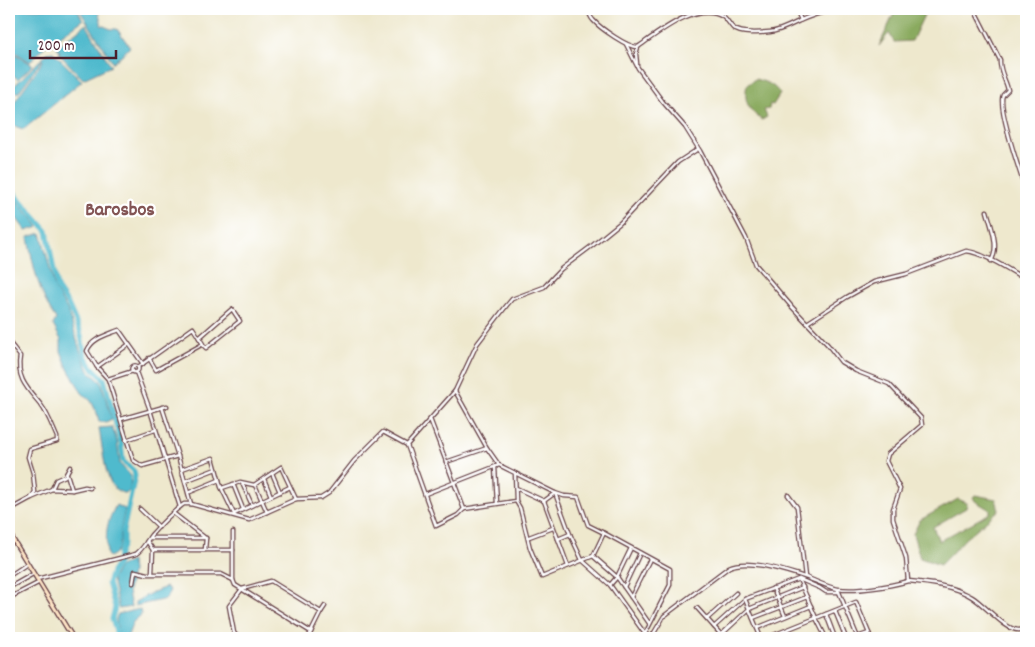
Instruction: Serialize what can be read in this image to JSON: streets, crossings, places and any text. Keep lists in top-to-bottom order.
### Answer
{
  "districts": ["Barosbos"],
  "scale_bar": "200 m"
}
